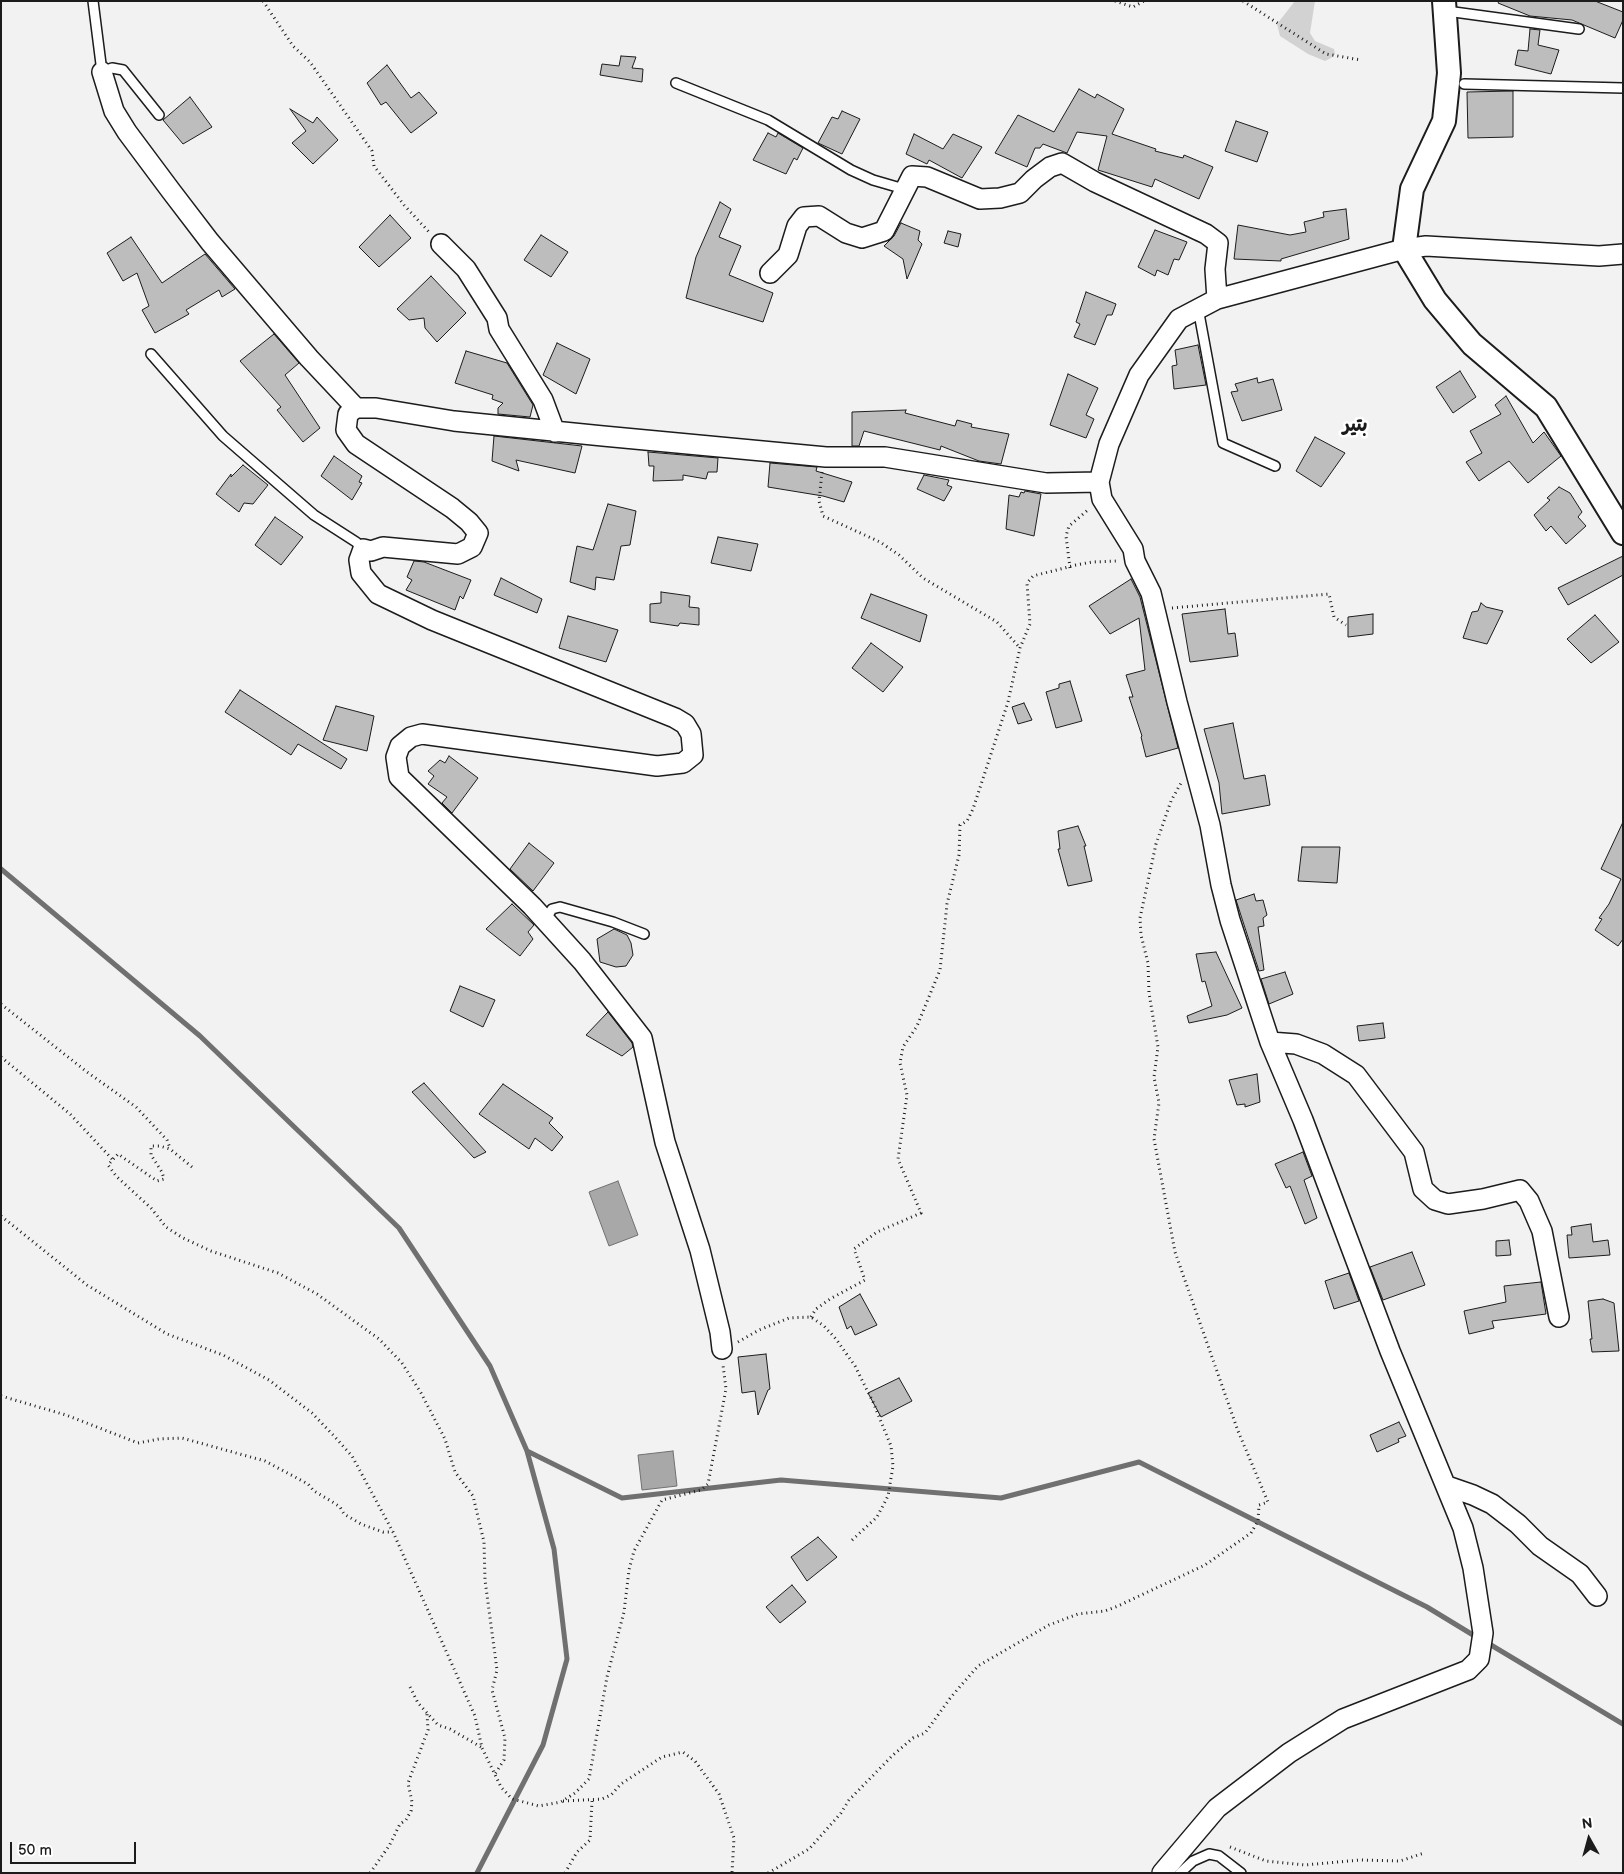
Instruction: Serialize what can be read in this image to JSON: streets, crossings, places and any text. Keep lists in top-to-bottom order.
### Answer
{
  "districts": ["بتير"],
  "scale_bar": "50 m",
  "north": "top"
}
